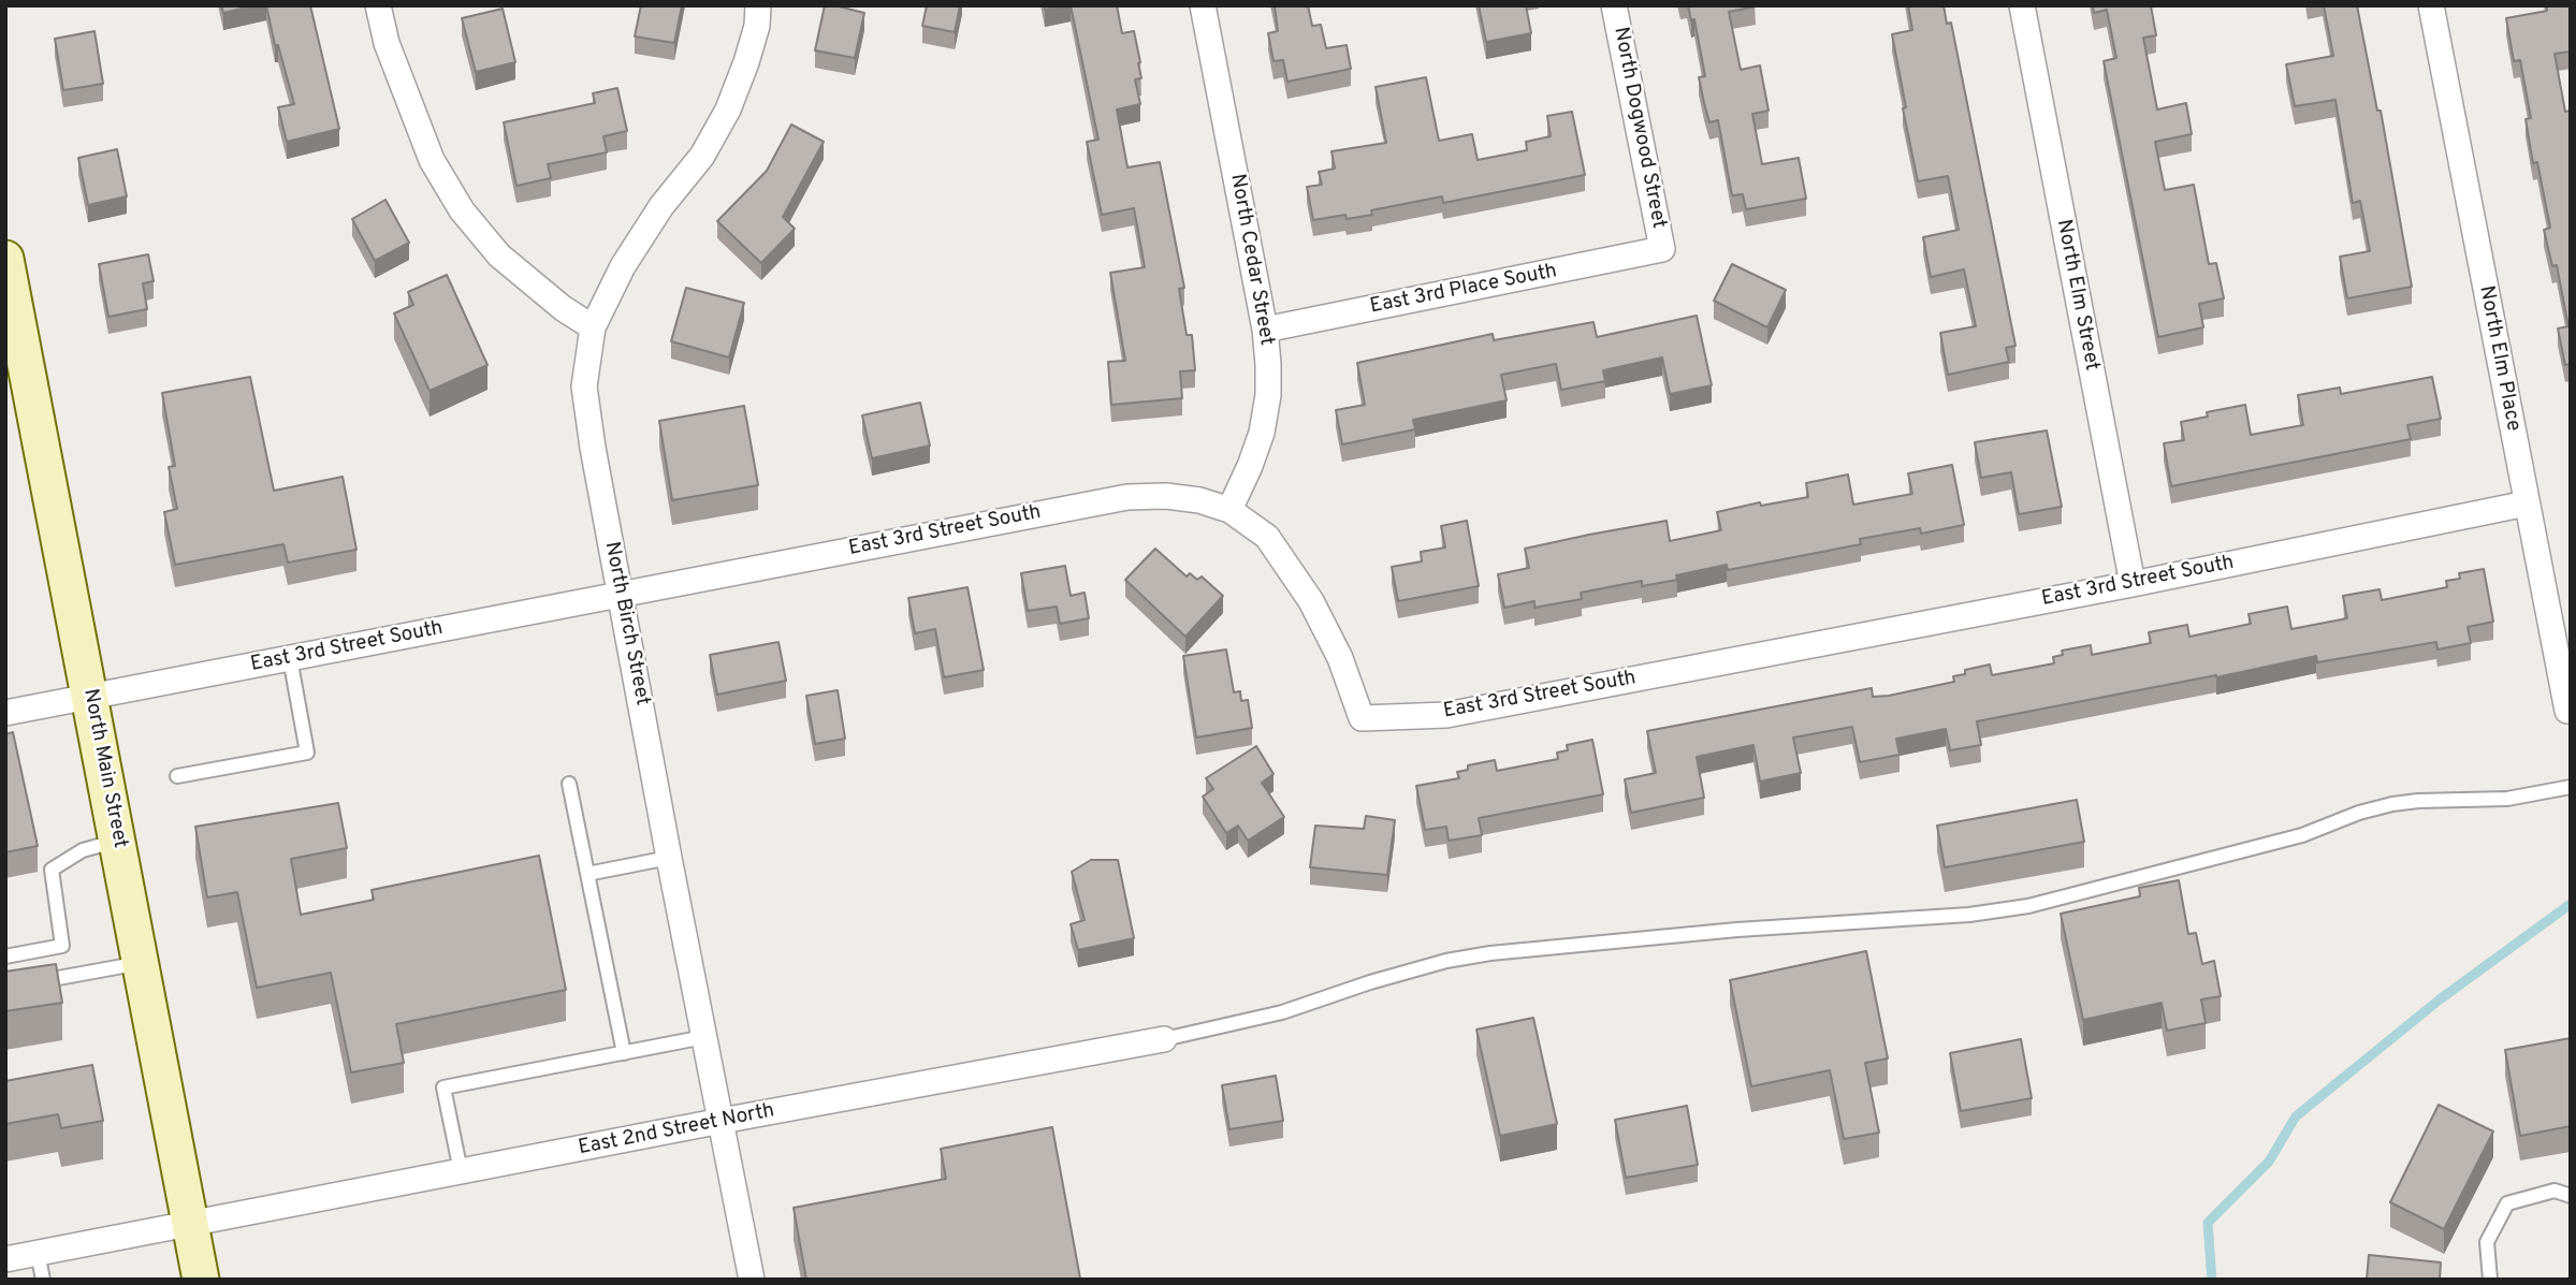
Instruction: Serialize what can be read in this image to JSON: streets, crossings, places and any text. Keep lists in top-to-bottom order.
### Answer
{
  "streets": {
    "main road": ["North Main Street"],
    "street": [
      "North Dogwood Street",
      "North Cedar Street",
      "East 3rd Place South",
      "North Elm Street",
      "North Elm Place",
      "East 3rd Street South",
      "North Birch Street",
      "East 2nd Street North"
    ]
  },
  "crossings": [
    ["North Dogwood Street", "East 3rd Place South"],
    ["North Cedar Street", "East 3rd Place South"],
    ["North Cedar Street", "East 3rd Street South"],
    ["North Elm Street", "East 3rd Street South"],
    ["North Elm Place", "East 3rd Street South"],
    ["East 3rd Street South", "North Birch Street"],
    ["East 3rd Street South", "North Main Street"],
    ["North Birch Street", "East 2nd Street North"],
    ["North Main Street", "East 2nd Street North"]
  ]
}
